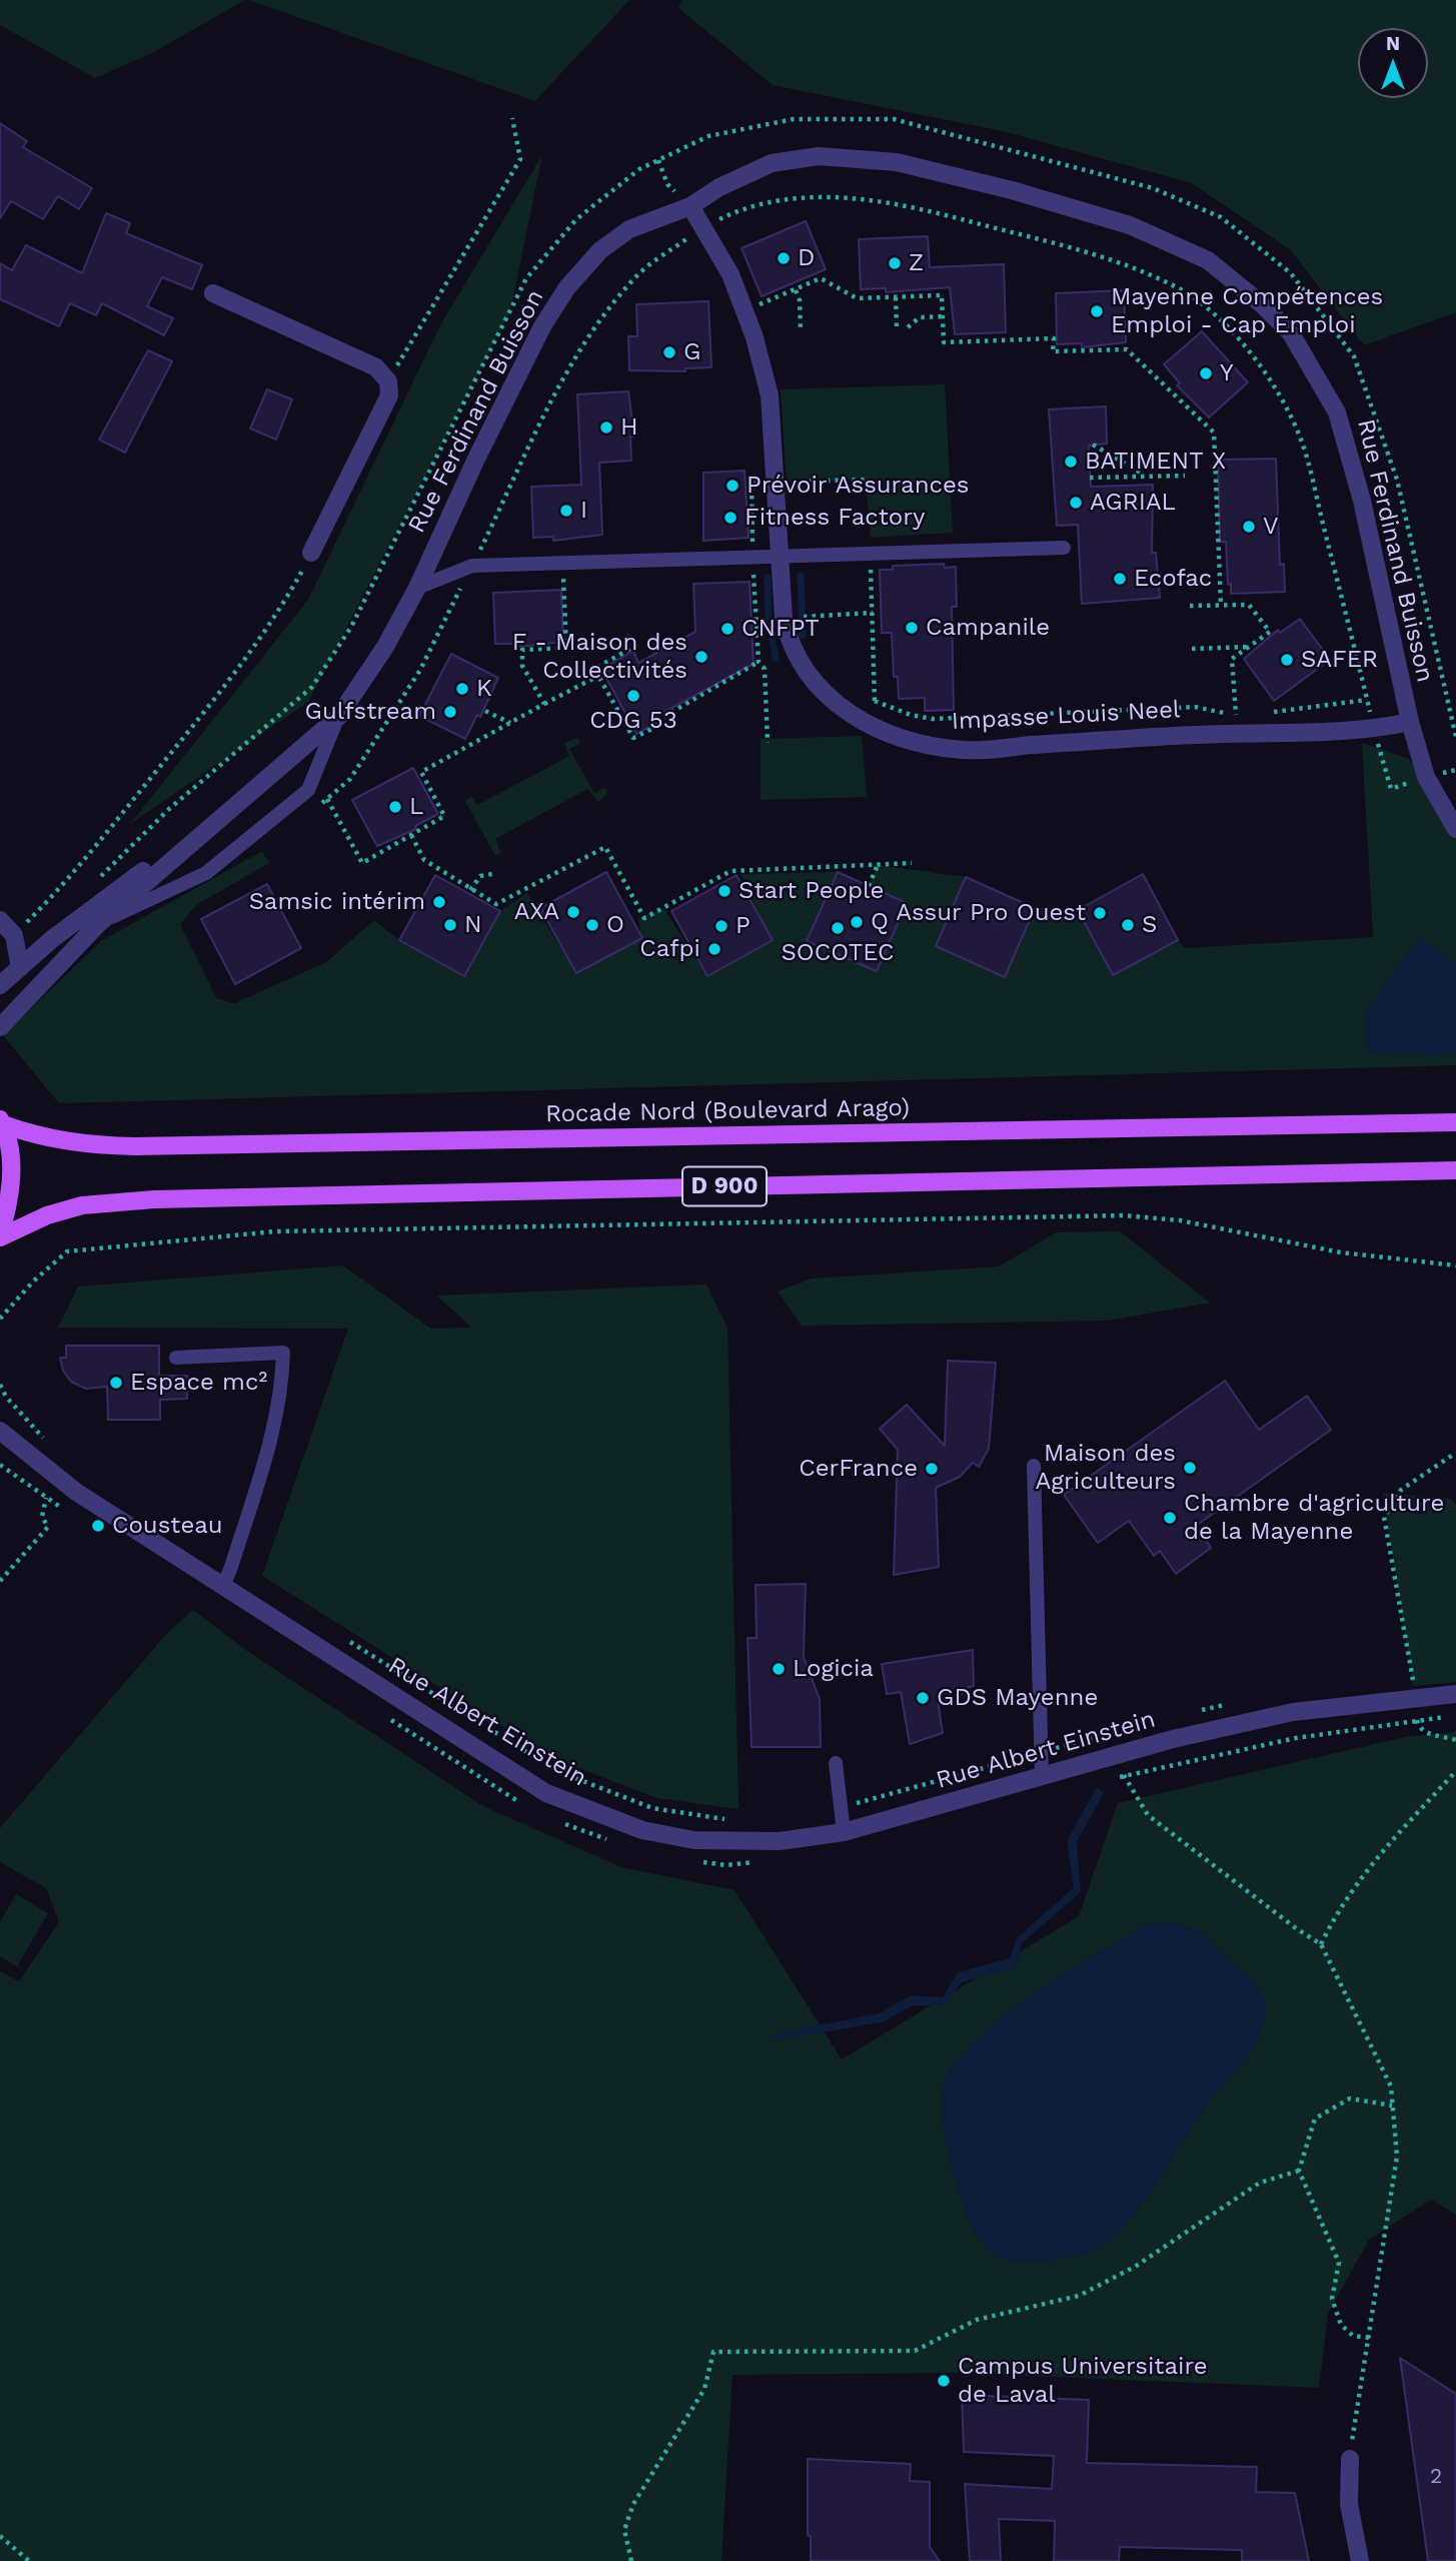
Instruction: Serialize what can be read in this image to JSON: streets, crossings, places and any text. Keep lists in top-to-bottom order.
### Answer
{
  "streets": {
    "main road": ["Rocade Nord (Boulevard Arago)", "D 900"],
    "street": ["Rue Ferdinand Buisson", "Impasse Louis Neel", "Rue Albert Einstein"]
  },
  "crossings": [
    ["Rue Ferdinand Buisson", "Impasse Louis Neel"]
  ],
  "places": [
    "D",
    "Z",
    "Mayenne Compétences Emploi - Cap Emploi",
    "G",
    "Y",
    "H",
    "BATIMENT X",
    "Prévoir Assurances",
    "AGRIAL",
    "I",
    "Fitness Factory",
    "V",
    "Ecofac",
    "Campanile",
    "CNFPT",
    "F - Maison des Collectivités",
    "SAFER",
    "K",
    "CDG 53",
    "Gulfstream",
    "L",
    "Start People",
    "Samsic intérim",
    "AXA",
    "Assur Pro Ouest",
    "Q",
    "N",
    "O",
    "S",
    "P",
    "SOCOTEC",
    "Cafpi",
    "Espace mc²",
    "Maison des Agriculteurs",
    "CerFrance",
    "Chambre d'agriculture de la Mayenne",
    "Cousteau",
    "Logicia",
    "GDS Mayenne",
    "Campus Universitaire de Laval"
  ],
  "house_numbers": ["2"],
  "north": "top"
}
